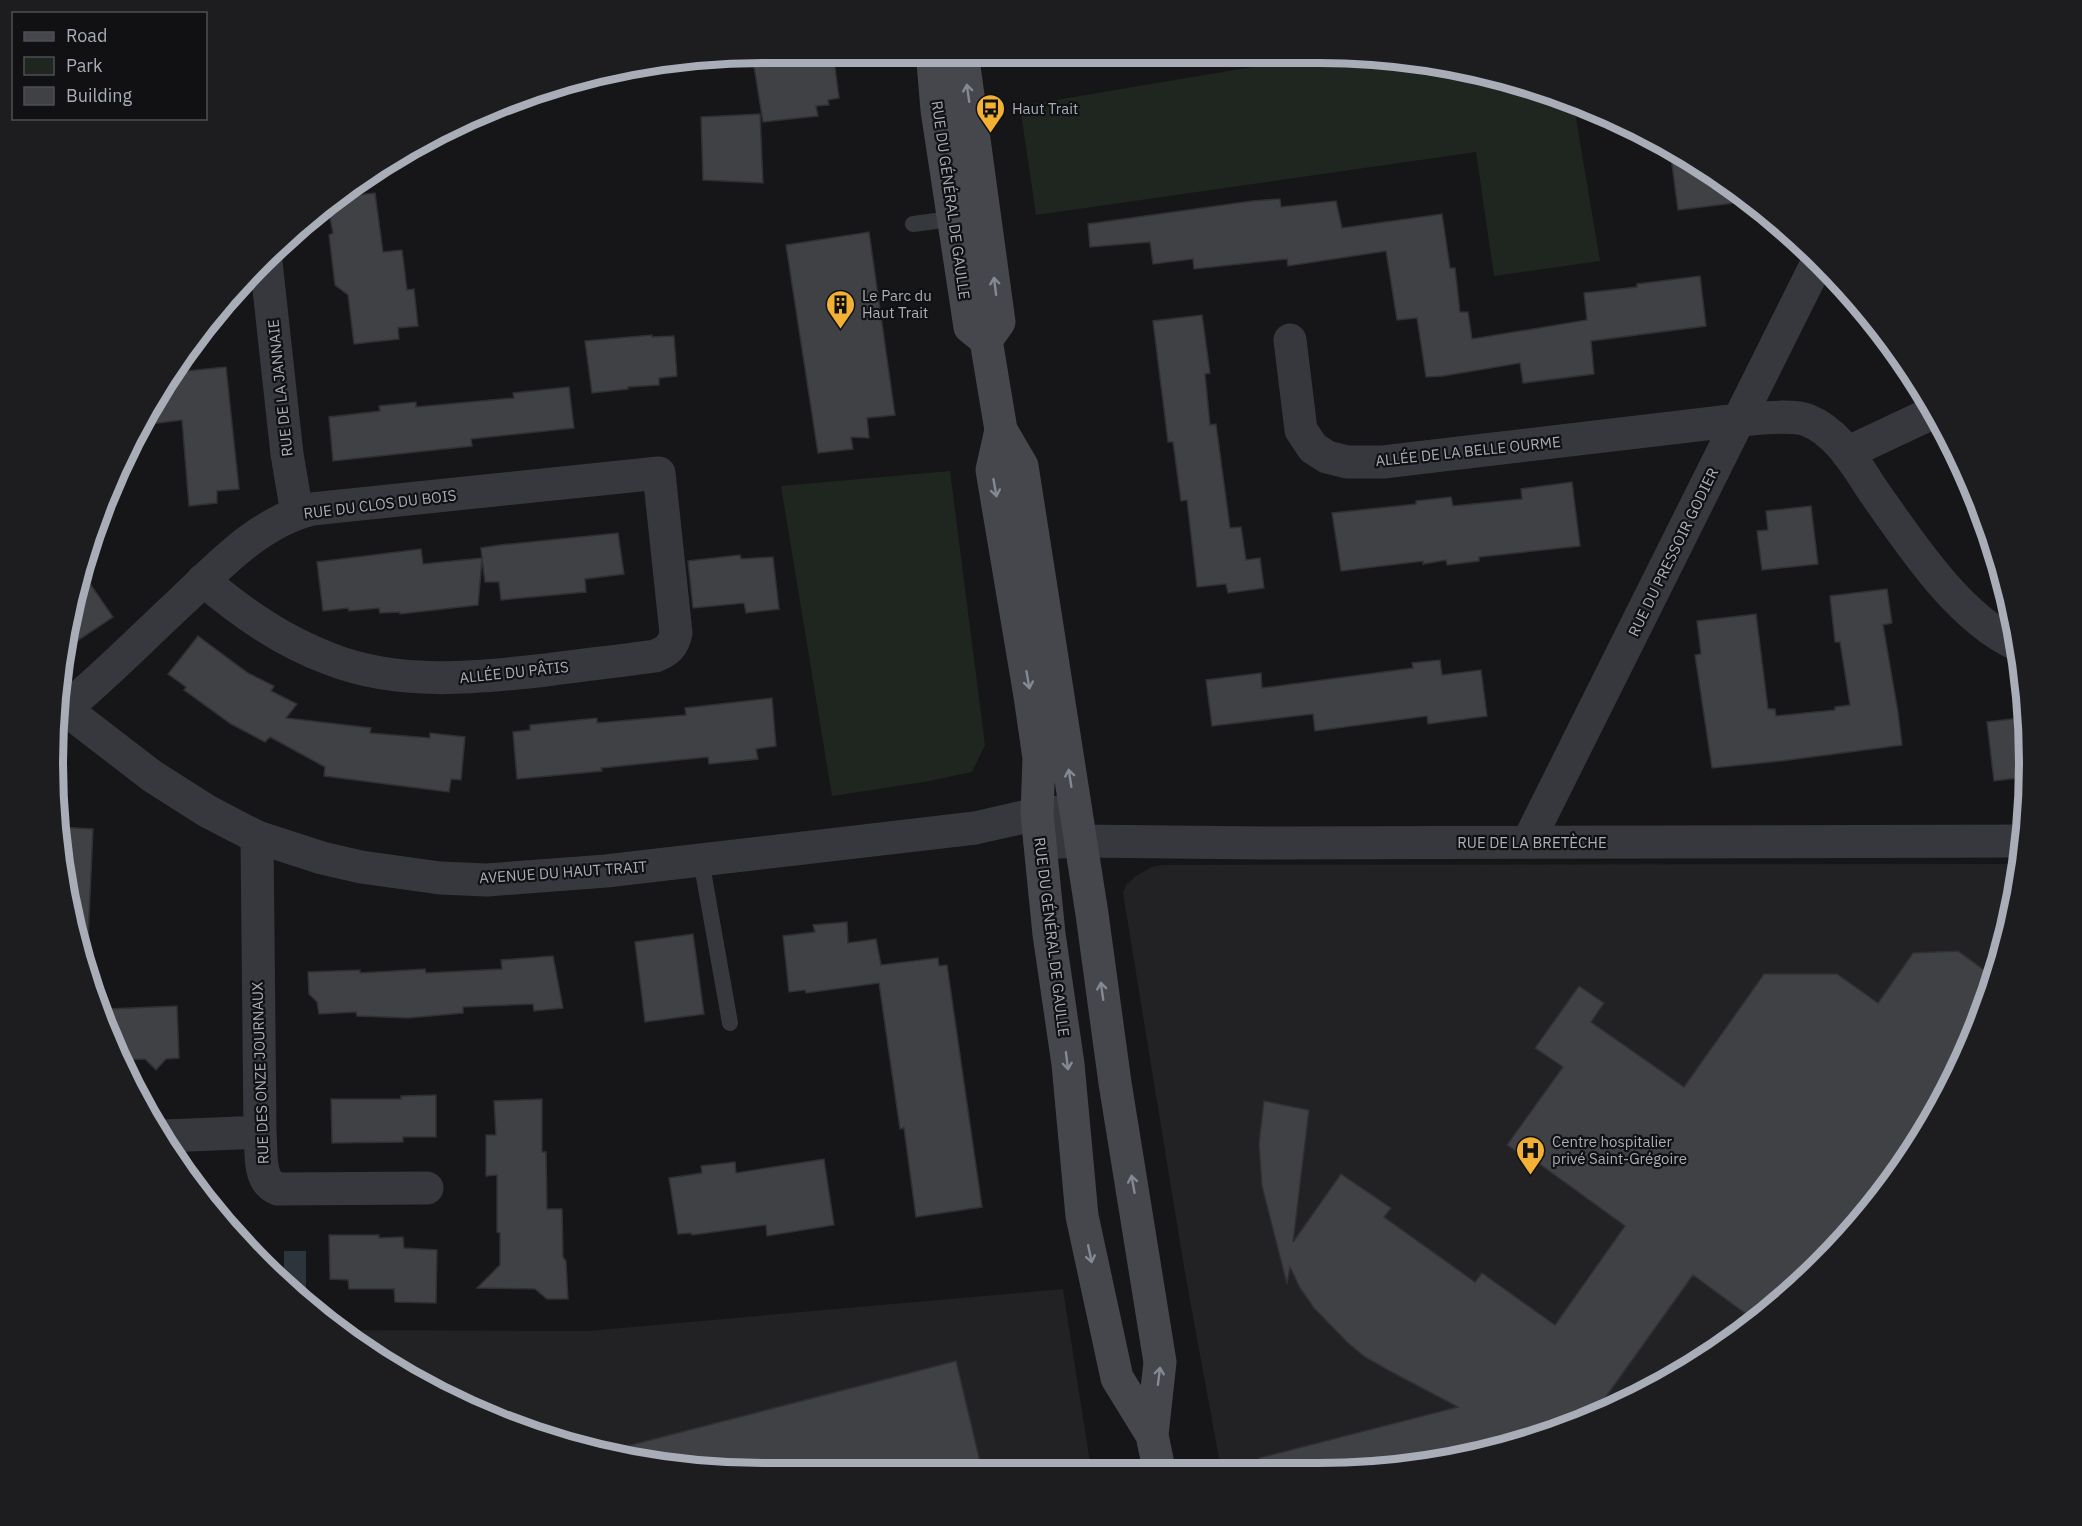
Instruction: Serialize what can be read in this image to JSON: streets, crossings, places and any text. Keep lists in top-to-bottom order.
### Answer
{
  "streets": {
    "main road": ["RUE DU GÉNÉRAL DE GAULLE"],
    "street": [
      "RUE DE LA JANNAIE",
      "ALLÉE DE LA BELLE OURME",
      "RUE DU CLOS DU BOIS",
      "RUE DU PRESSOIR GODIER",
      "ALLÉE DU PÂTIS",
      "RUE DE LA BRETÈCHE",
      "AVENUE DU HAUT TRAIT",
      "RUE DES ONZE JOURNAUX"
    ]
  },
  "crossings": [
    ["RUE DU GÉNÉRAL DE GAULLE", "RUE DE LA BRETÈCHE"],
    ["RUE DU GÉNÉRAL DE GAULLE", "AVENUE DU HAUT TRAIT"],
    ["RUE DE LA JANNAIE", "RUE DU CLOS DU BOIS"],
    ["ALLÉE DE LA BELLE OURME", "RUE DU PRESSOIR GODIER"],
    ["RUE DU CLOS DU BOIS", "ALLÉE DU PÂTIS"],
    ["RUE DU PRESSOIR GODIER", "RUE DE LA BRETÈCHE"],
    ["RUE DE LA BRETÈCHE", "AVENUE DU HAUT TRAIT"],
    ["AVENUE DU HAUT TRAIT", "RUE DES ONZE JOURNAUX"]
  ],
  "places": {
    "bus stop": ["Haut Trait"],
    "building": ["Le Parc du Haut Trait"],
    "hospital": ["Centre hospitalier privé Saint-Grégoire"]
  },
  "legend": ["Road", "Park", "Building"]
}
